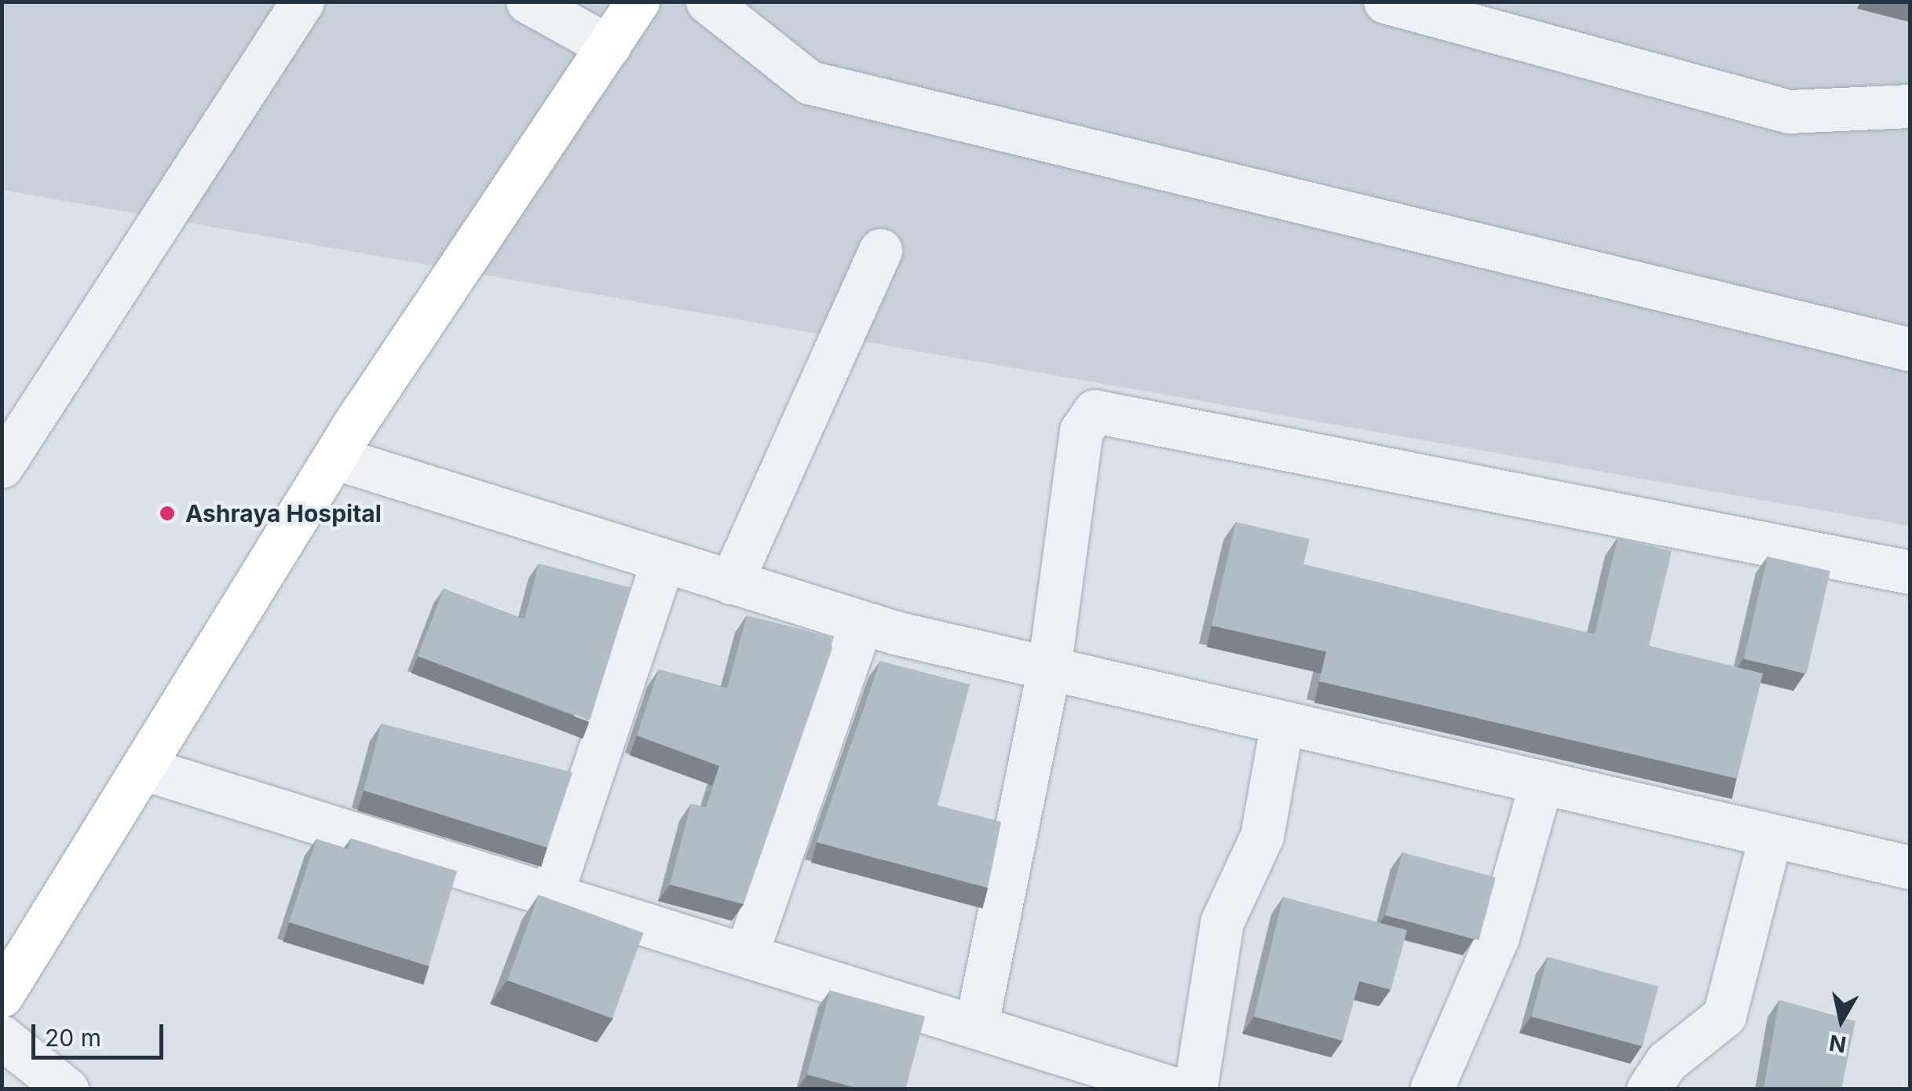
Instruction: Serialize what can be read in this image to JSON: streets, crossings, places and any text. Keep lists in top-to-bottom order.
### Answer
{
  "places": ["Ashraya Hospital"],
  "scale_bar": "20 m",
  "north": "bottom"
}
